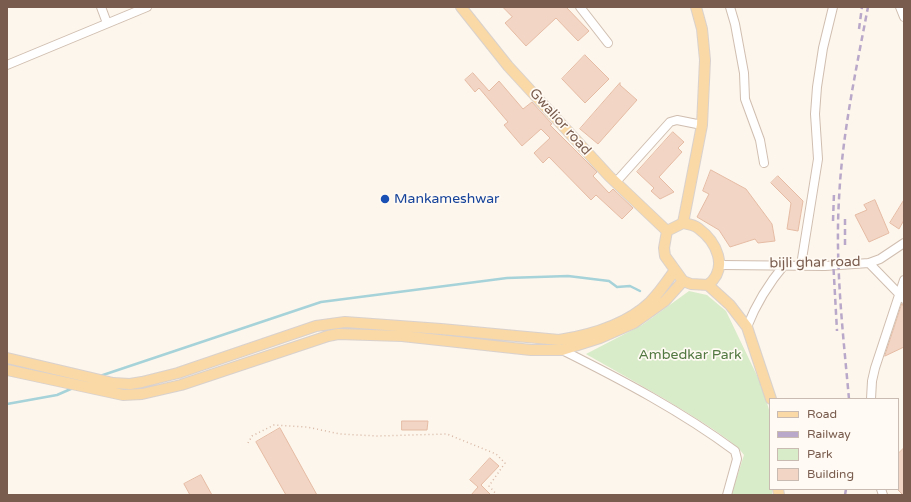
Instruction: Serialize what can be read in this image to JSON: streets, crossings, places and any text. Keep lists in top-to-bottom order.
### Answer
{
  "streets": {
    "main road": ["Gwalior road"],
    "street": ["bijli ghar road"]
  },
  "crossings": [
    ["Gwalior road", "bijli ghar road"]
  ],
  "parks": ["Ambedkar Park"],
  "places": ["Mankameshwar"],
  "legend": [
    "Road",
    "Railway",
    "Park",
    "Building"
  ]
}
